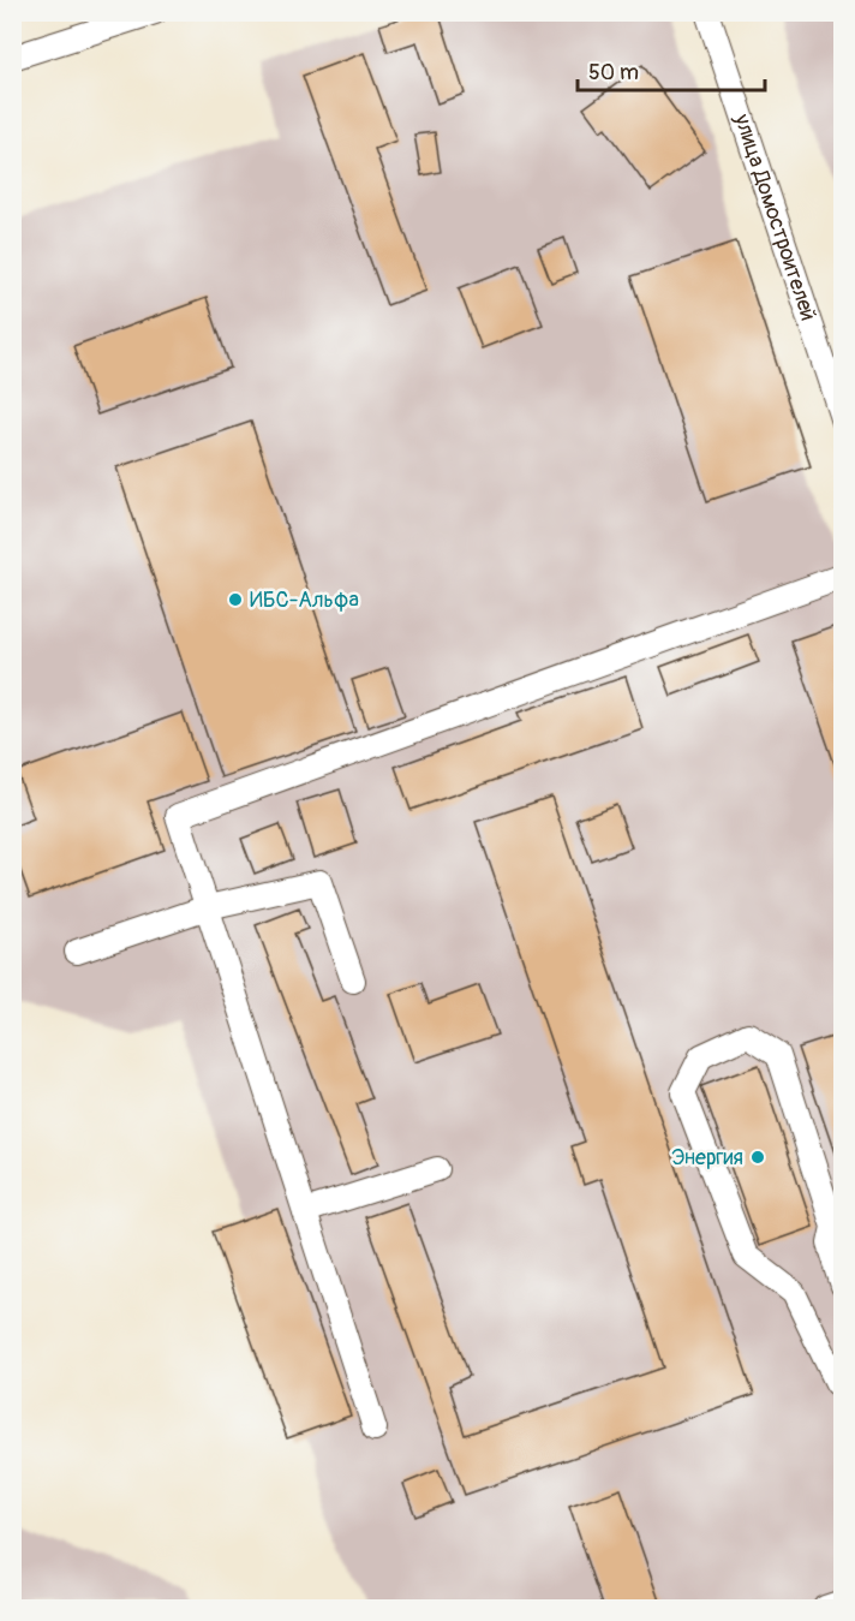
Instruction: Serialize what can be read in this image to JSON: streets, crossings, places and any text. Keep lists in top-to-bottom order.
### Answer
{
  "streets": {
    "street": ["улица Домостроителей"]
  },
  "places": ["ИБС-Альфа", "Энергия"],
  "scale_bar": "50 m"
}
